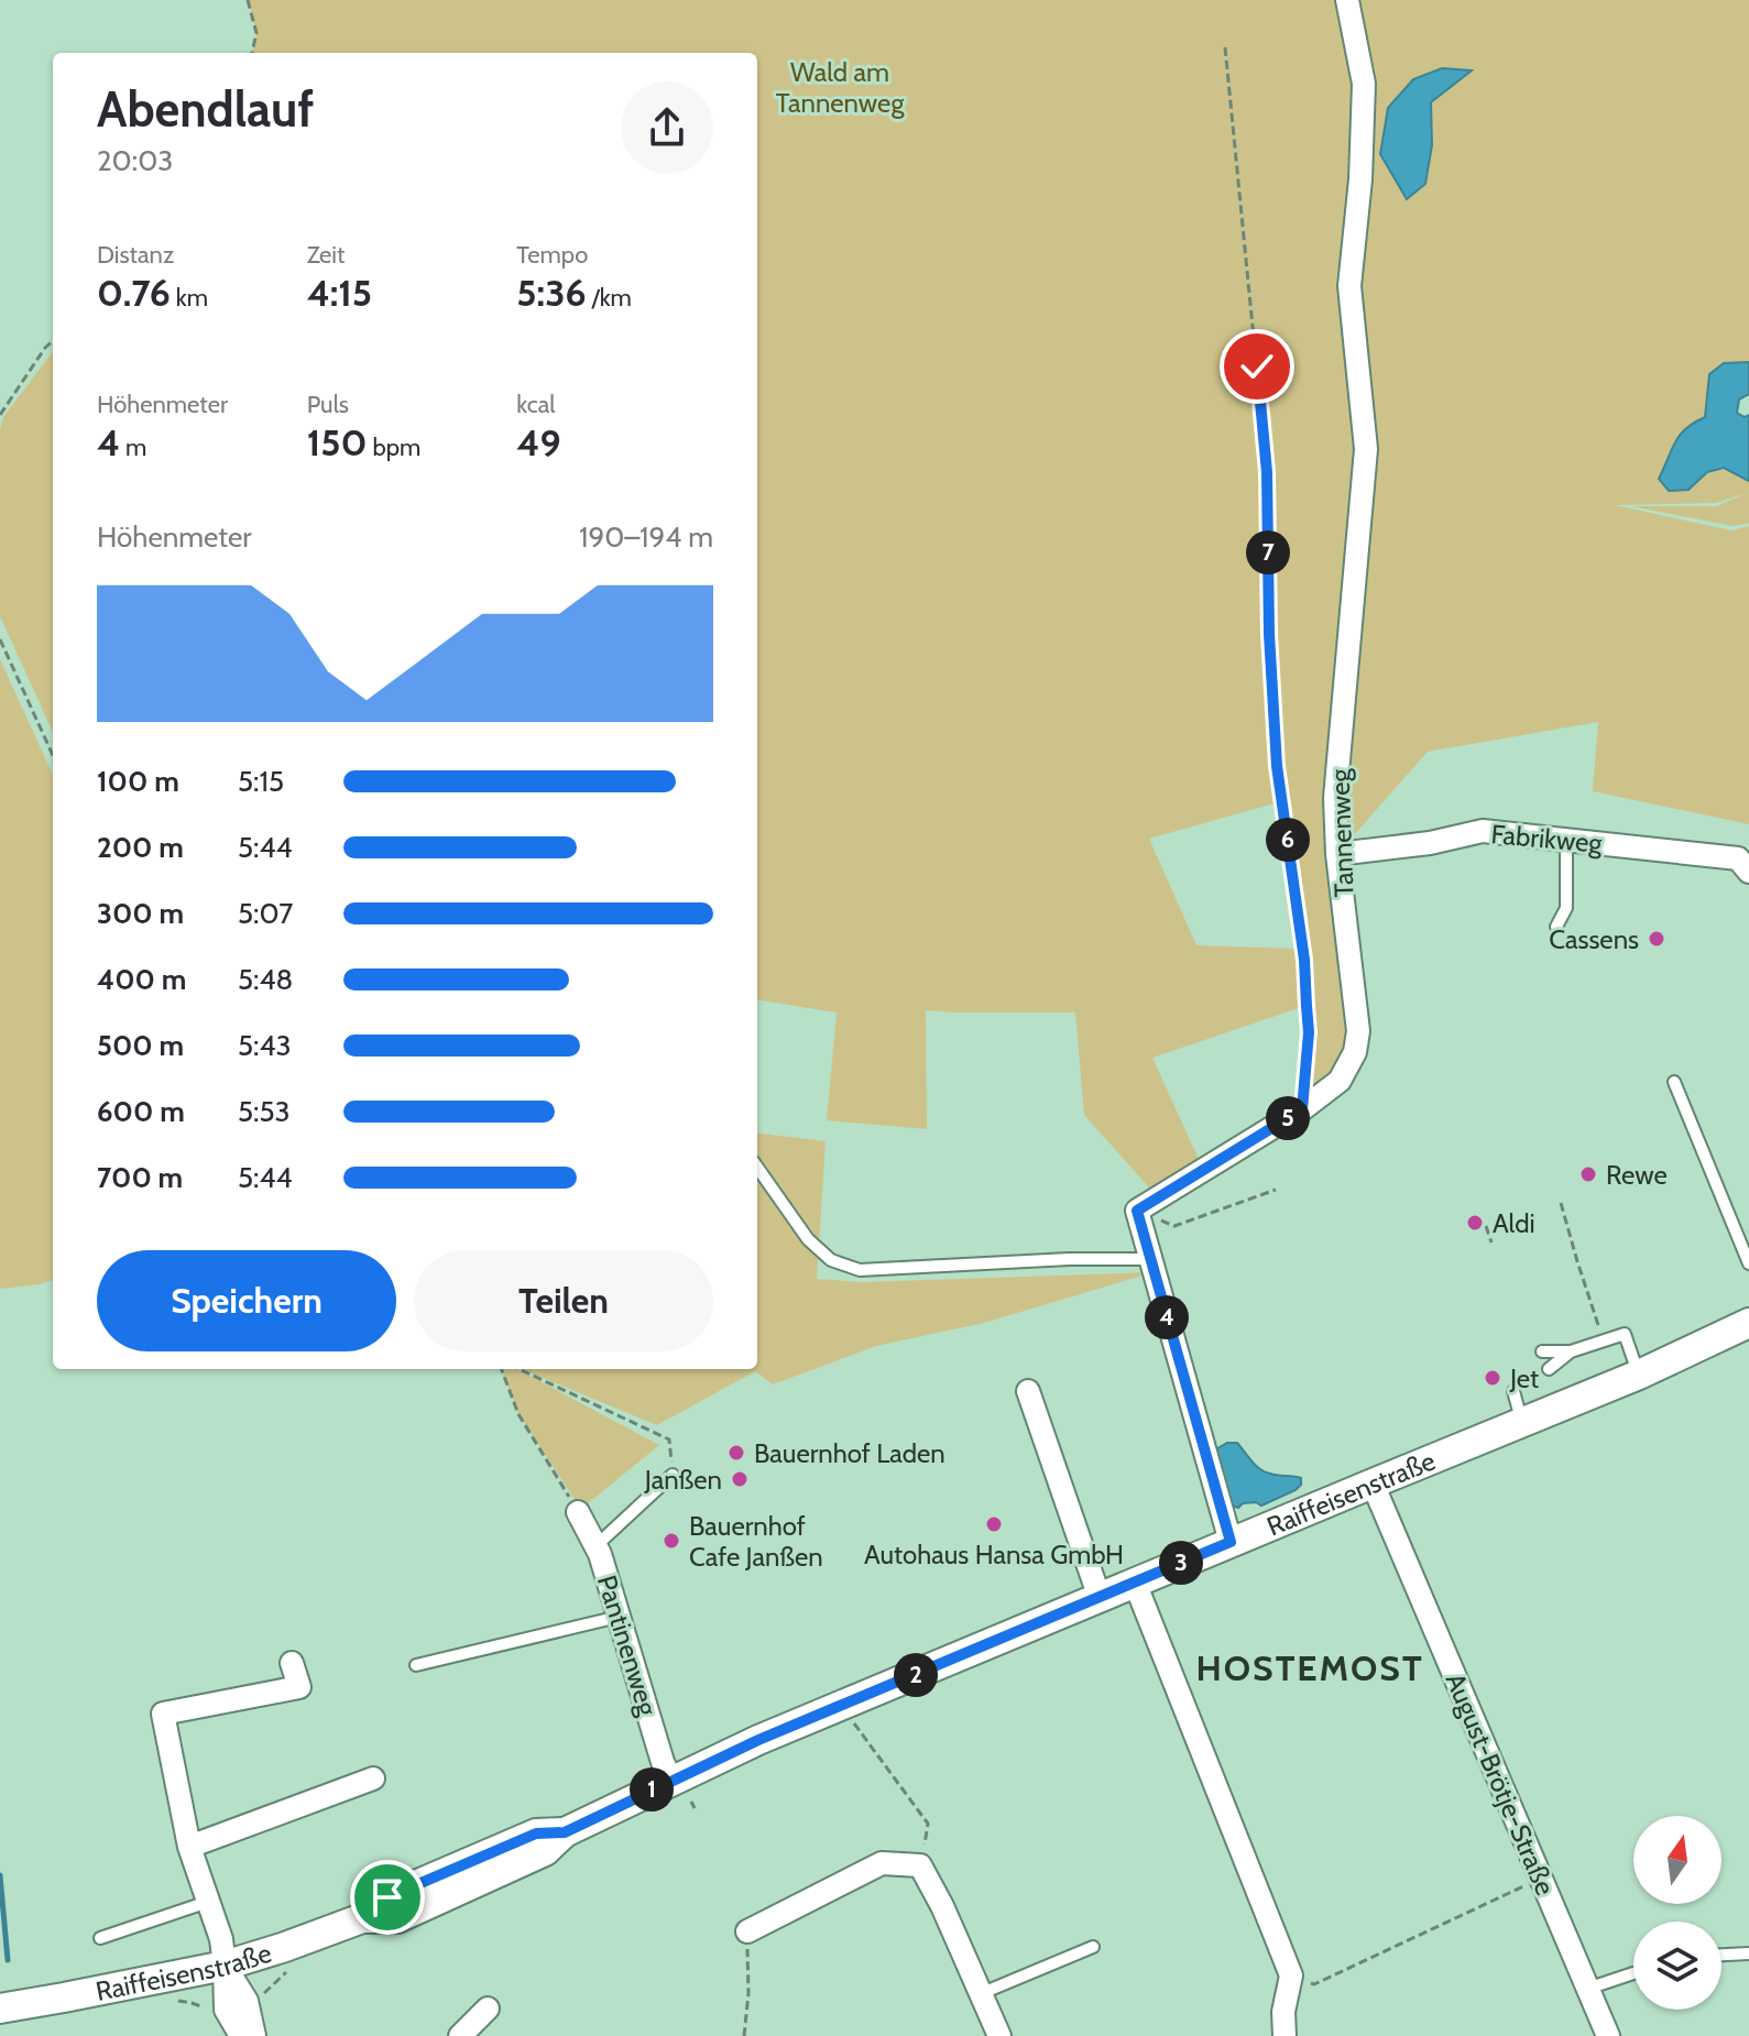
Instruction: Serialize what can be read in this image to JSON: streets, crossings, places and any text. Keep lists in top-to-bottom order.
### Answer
{
  "streets": {
    "street": [
      "Tannenweg",
      "Fabrikweg",
      "Raiffeisenstraße",
      "Pantinenweg",
      "August-Brötje-Straße"
    ]
  },
  "crossings": [
    ["Tannenweg", "Fabrikweg"],
    ["Raiffeisenstraße", "Pantinenweg"],
    ["Raiffeisenstraße", "August-Brötje-Straße"]
  ],
  "districts": ["HOSTEMOST"],
  "parks": ["Wald am Tannenweg"],
  "places": [
    "Cassens",
    "Rewe",
    "Aldi",
    "Jet",
    "Bauernhof Laden",
    "Janßen",
    "Autohaus Hansa GmbH",
    "Bauernhof Cafe Janßen"
  ],
  "north": "top",
  "page": {
    "heading": ["Abendlauf", "20:03"],
    "stats": [
      ["Distanz", "0.76 km"],
      ["Zeit", "4:15"],
      ["Tempo", "5:36 /km"],
      ["Höhenmeter", "4 m"],
      ["Puls", "150 bpm"],
      ["kcal", "49"]
    ],
    "chart": ["Höhenmeter", "190–194 m"],
    "pins": [
      "7",
      "6",
      "5",
      "4",
      "3",
      "2",
      "1"
    ],
    "list": [
      {
        "name": "100 m",
        "note": "5:15"
      },
      {
        "name": "200 m",
        "note": "5:44"
      },
      {
        "name": "300 m",
        "note": "5:07"
      },
      {
        "name": "400 m",
        "note": "5:48"
      },
      {
        "name": "500 m",
        "note": "5:43"
      },
      {
        "name": "600 m",
        "note": "5:53"
      },
      {
        "name": "700 m",
        "note": "5:44"
      }
    ],
    "buttons": ["Speichern", "Teilen"]
  }
}
